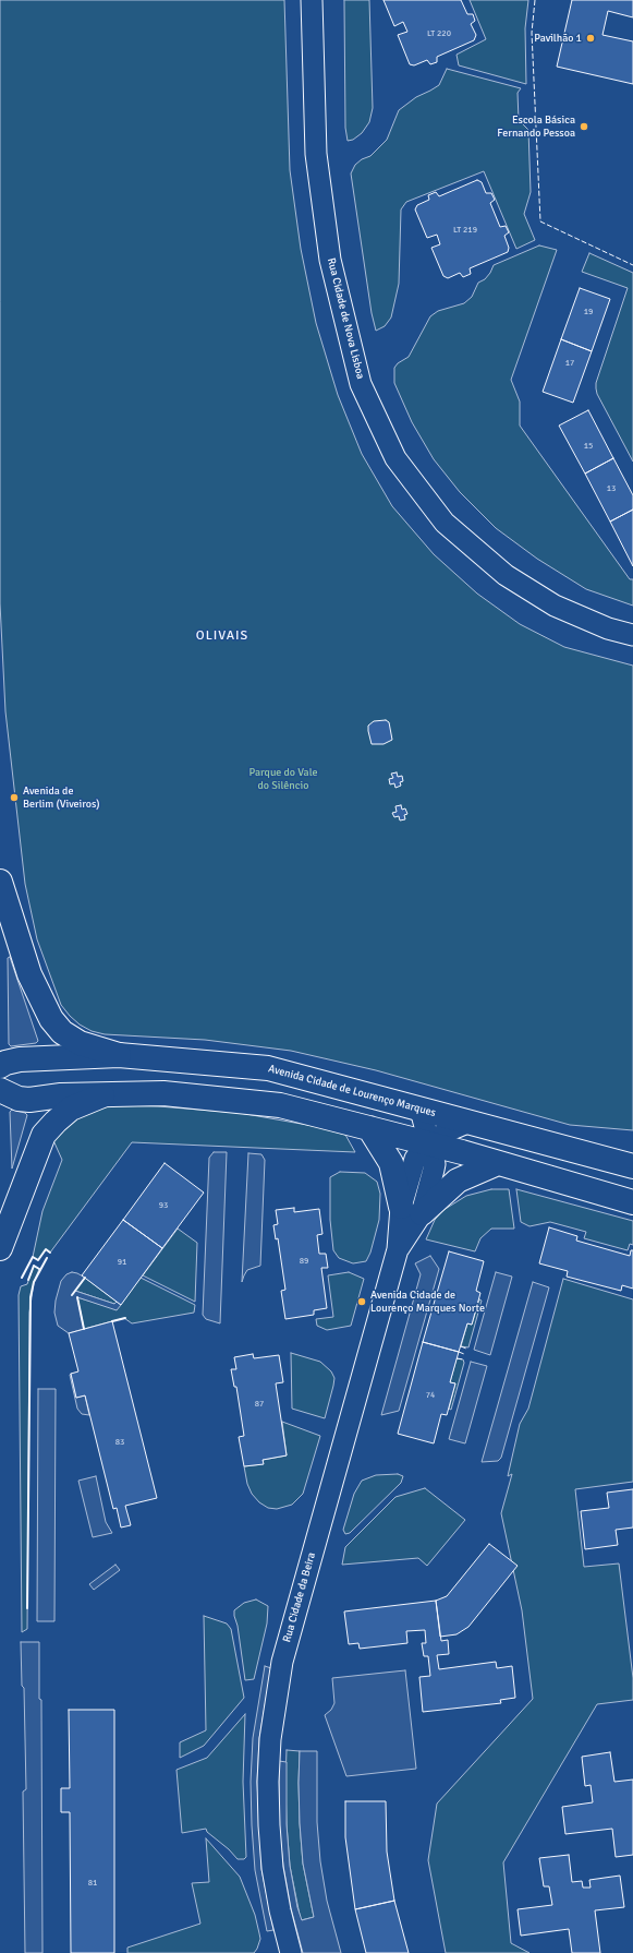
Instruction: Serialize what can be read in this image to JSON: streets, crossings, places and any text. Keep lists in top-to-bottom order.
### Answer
{
  "streets": {
    "street": ["Rua Cidade de Nova Lisboa", "Avenida Cidade de Lourenço Marques", "Rua Cidade da Beira"]
  },
  "crossings": [
    ["Avenida Cidade de Lourenço Marques", "Rua Cidade da Beira"]
  ],
  "districts": ["OLIVAIS"],
  "parks": ["Parque do Vale do Silêncio"],
  "places": [
    "Pavilhão 1",
    "Escola Básica Fernando Pessoa",
    "Avenida de Berlim (Viveiros)",
    "Avenida Cidade de Lourenço Marques Norte"
  ],
  "house_numbers": [
    "LT 220",
    "LT 219",
    "19",
    "17",
    "15",
    "13",
    "93",
    "89",
    "91",
    "74",
    "87",
    "83",
    "81"
  ]
}
